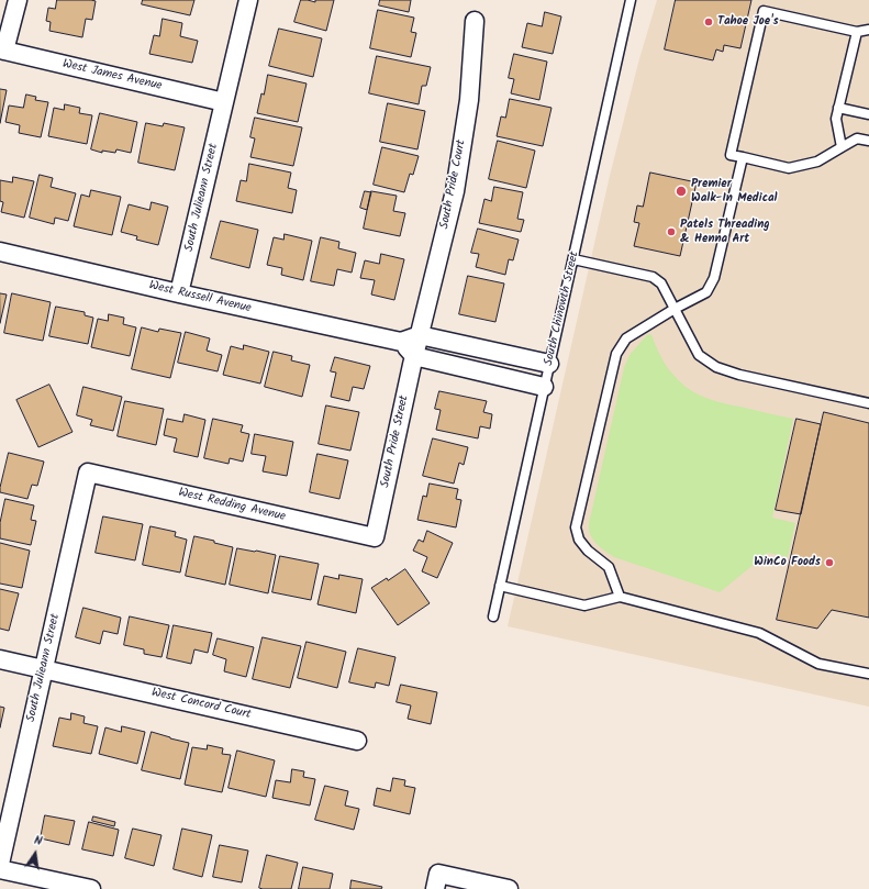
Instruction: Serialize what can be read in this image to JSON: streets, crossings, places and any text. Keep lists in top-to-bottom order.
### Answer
{
  "streets": {
    "street": [
      "West James Avenue",
      "South Pride Court",
      "South Julieann Street",
      "West Russell Avenue",
      "South Pride Street",
      "West Redding Avenue",
      "West Concord Court"
    ],
    "lane": ["South Chinowth Street"]
  },
  "crossings": [
    ["West James Avenue", "South Julieann Street"],
    ["South Pride Court", "West Russell Avenue"],
    ["South Pride Court", "South Pride Street"],
    ["South Julieann Street", "West Russell Avenue"],
    ["South Julieann Street", "West Redding Avenue"],
    ["South Julieann Street", "West Concord Court"],
    ["West Russell Avenue", "South Chinowth Street"],
    ["West Russell Avenue", "South Pride Street"],
    ["South Pride Street", "West Redding Avenue"]
  ],
  "places": [
    "Tahoe Joe's",
    "Premier Walk-In Medical",
    "Patels Threading & Henna Art",
    "WinCo Foods"
  ],
  "north": "top"
}
